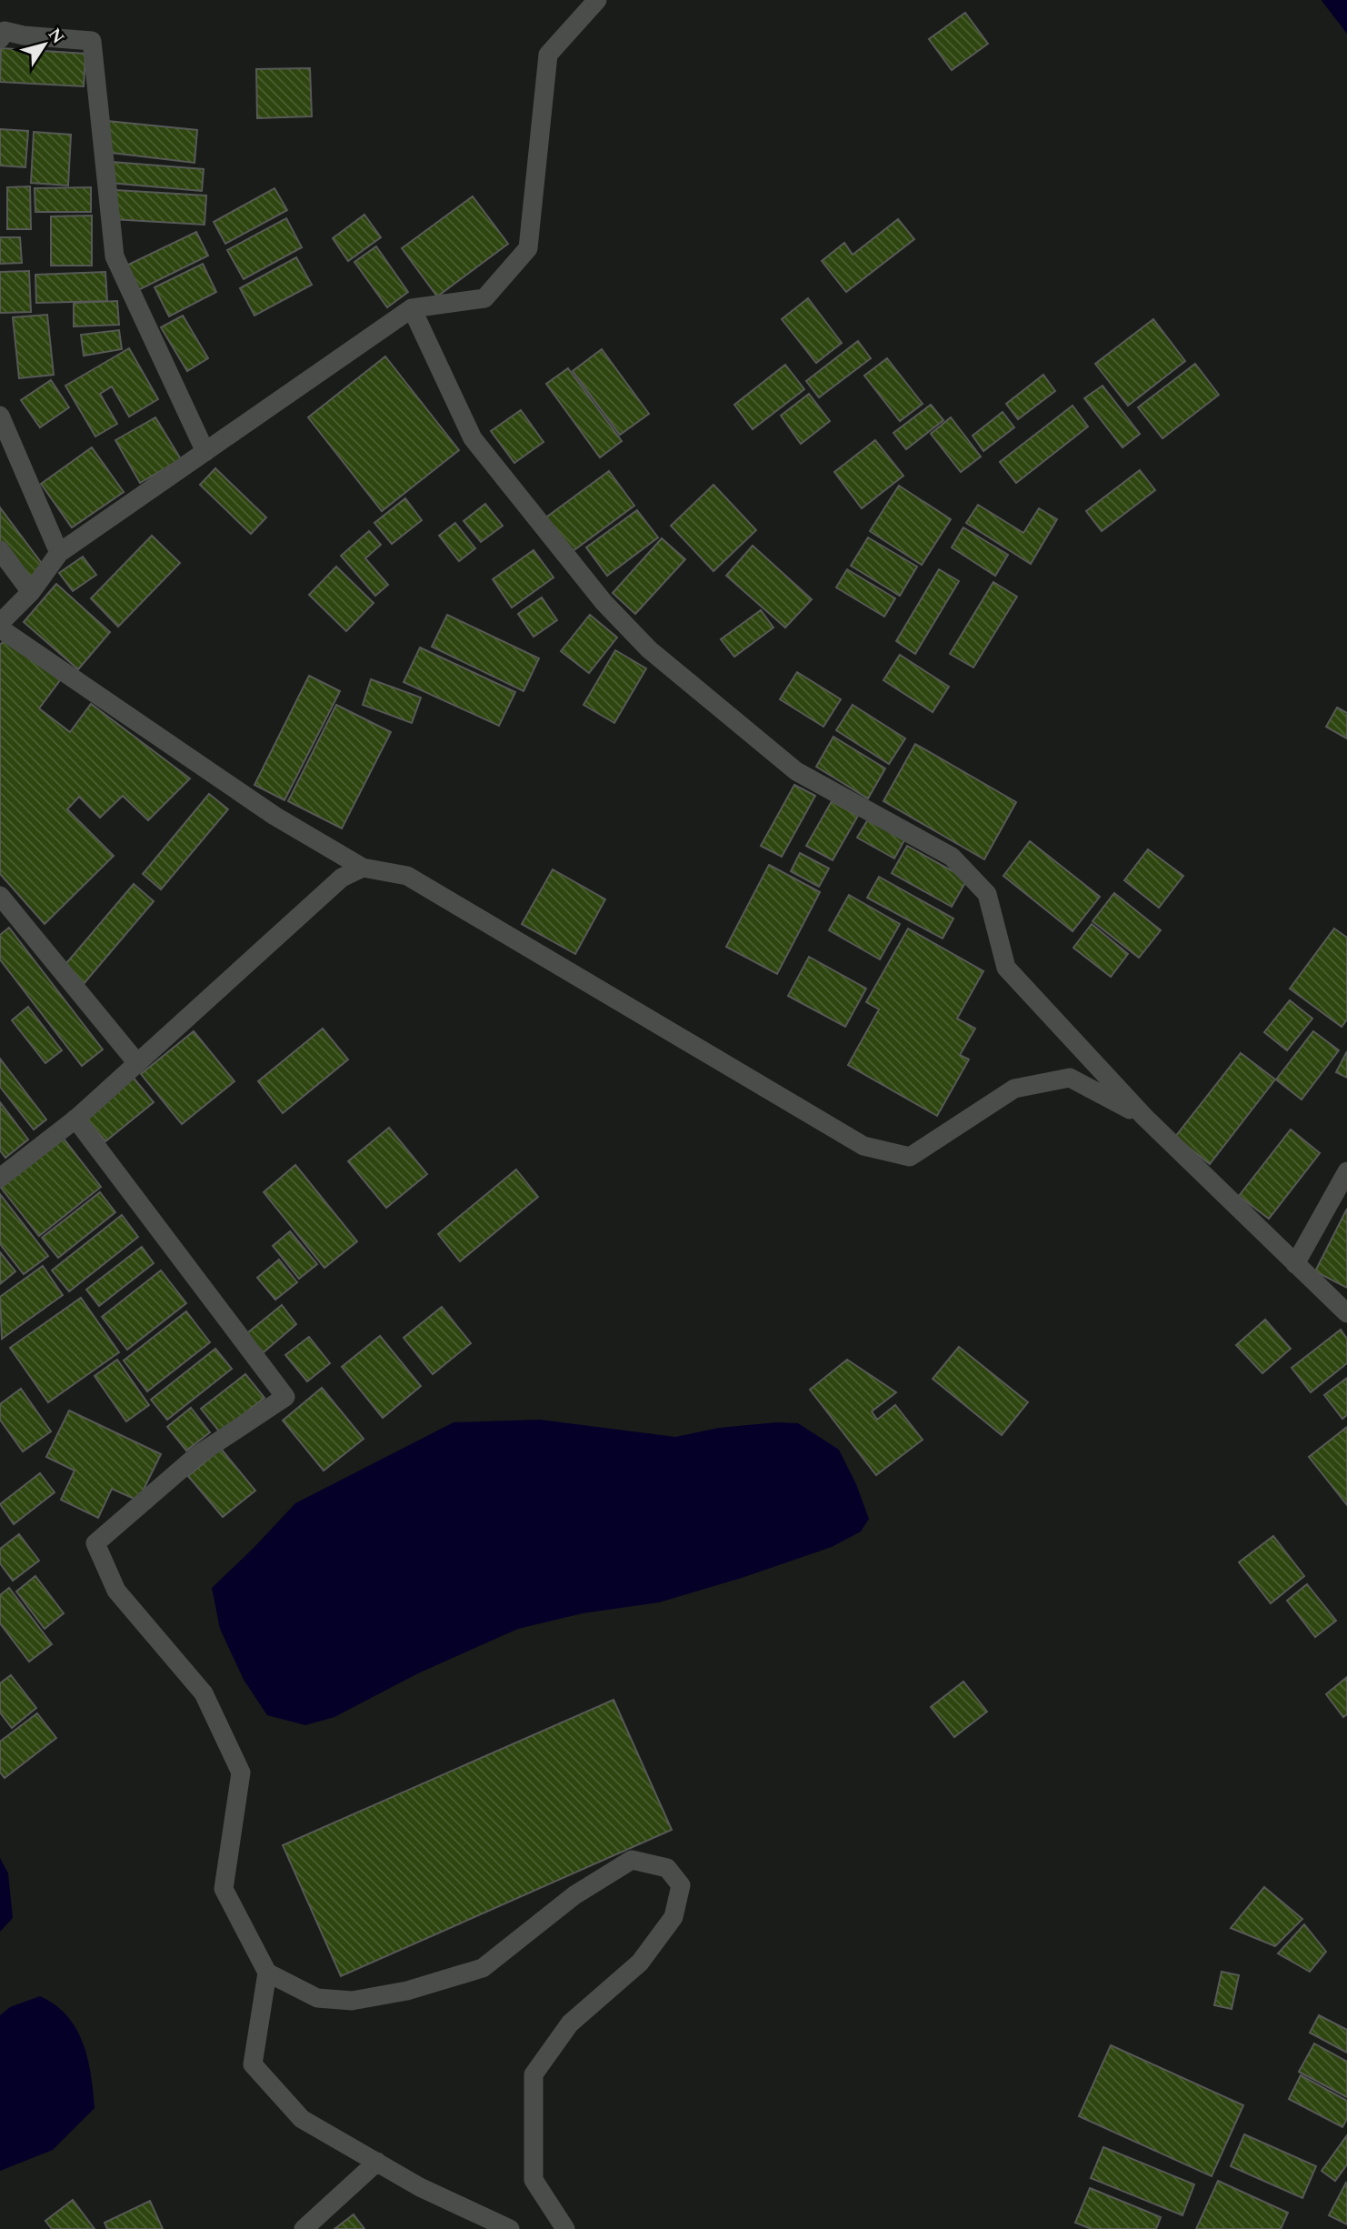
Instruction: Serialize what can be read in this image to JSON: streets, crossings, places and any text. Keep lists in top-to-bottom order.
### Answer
{
  "north": "top right"
}
